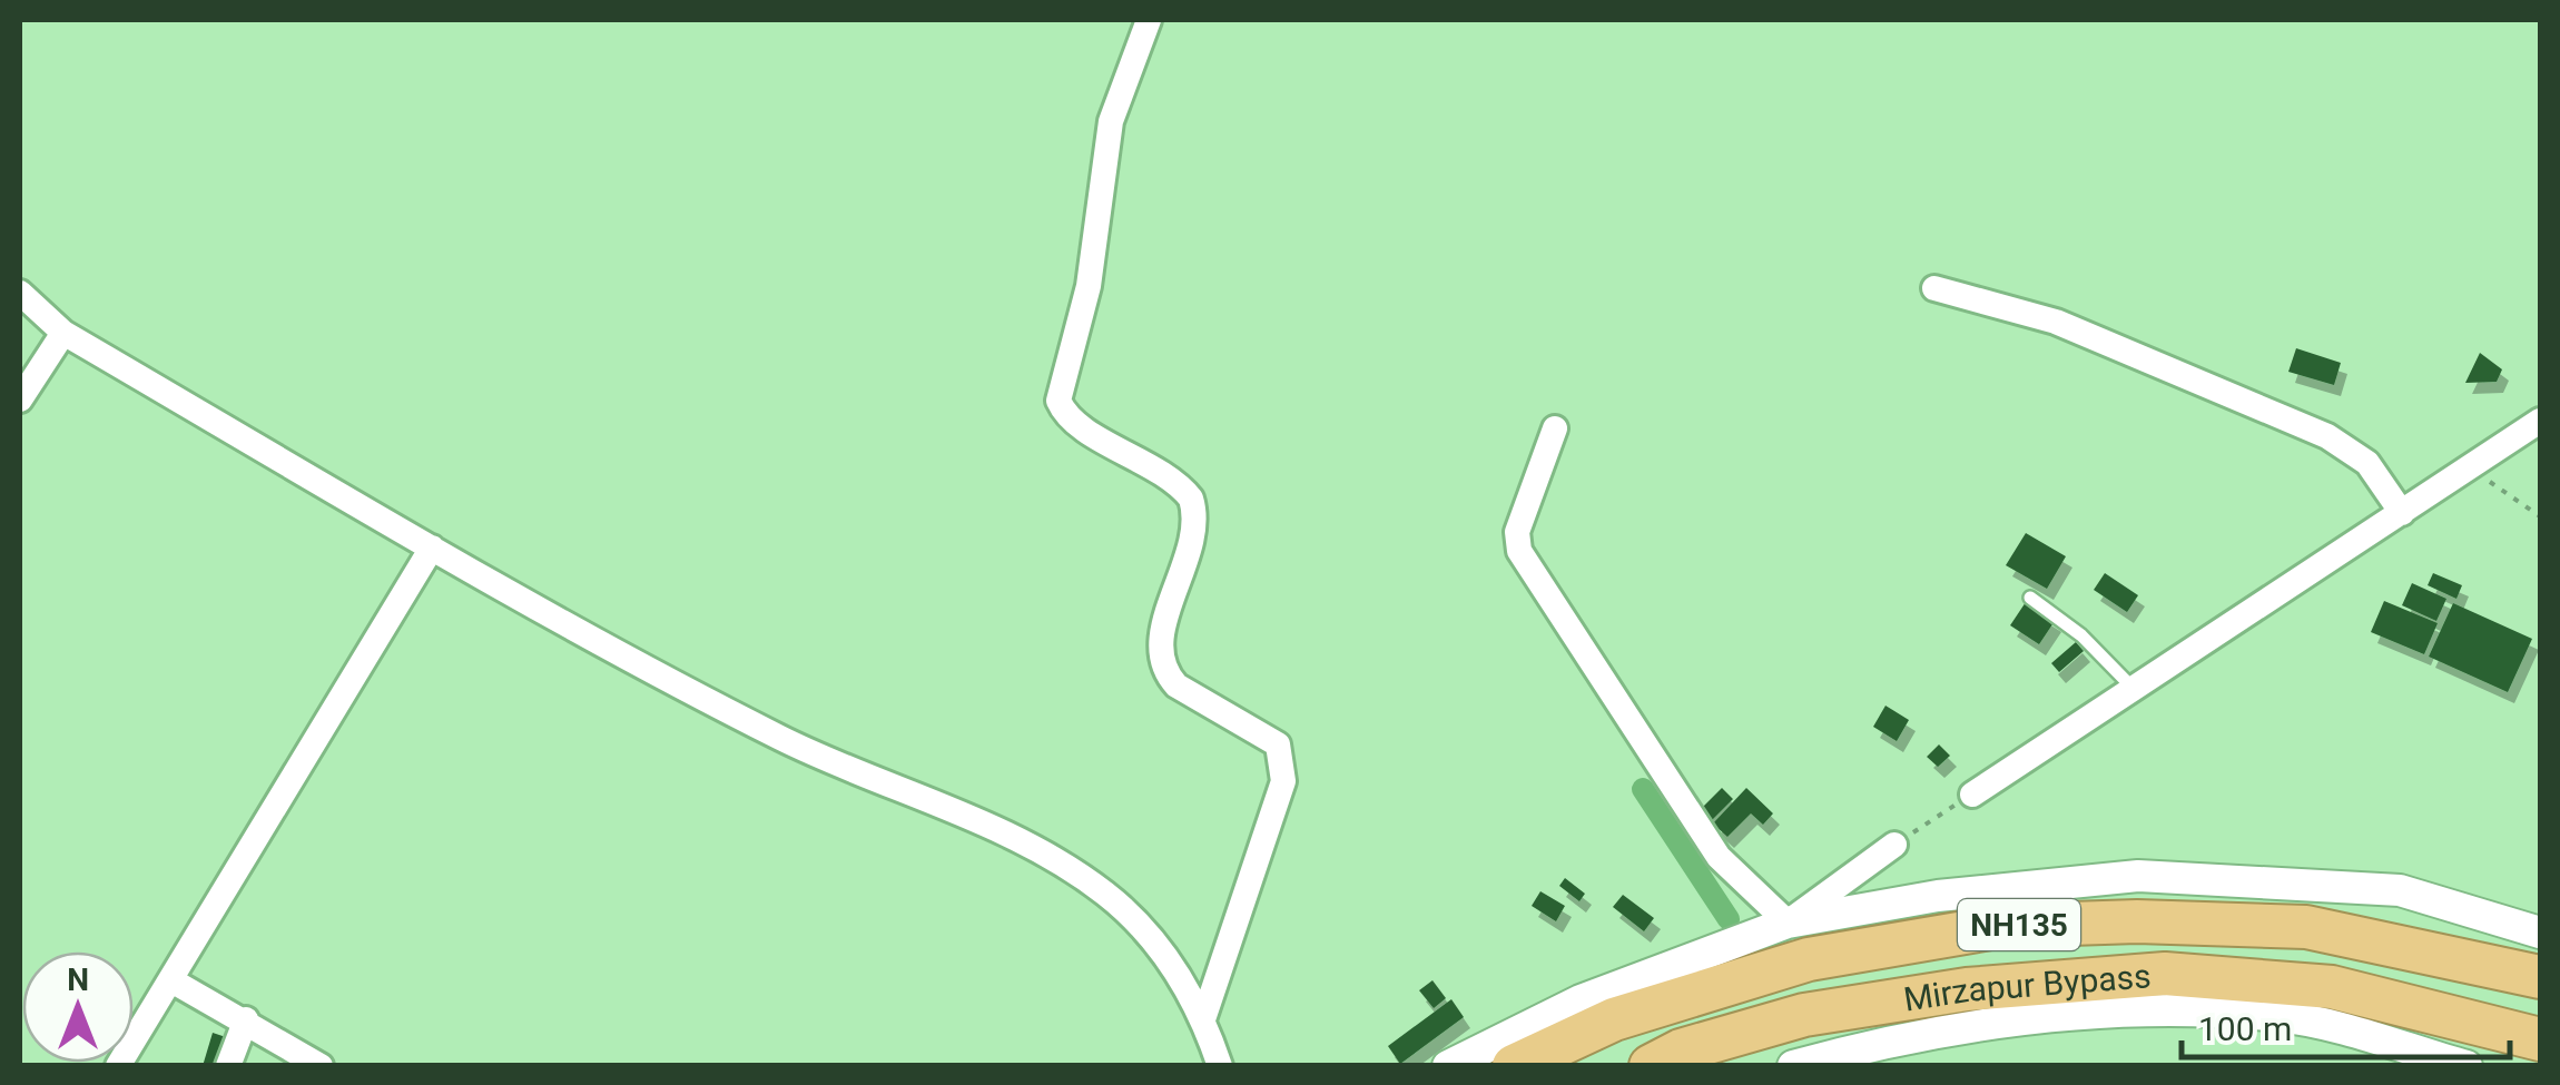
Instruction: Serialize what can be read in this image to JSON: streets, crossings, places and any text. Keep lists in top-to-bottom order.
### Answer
{
  "streets": {
    "highway": ["NH135", "Mirzapur Bypass"]
  },
  "scale_bar": "100 m",
  "north": "top"
}
